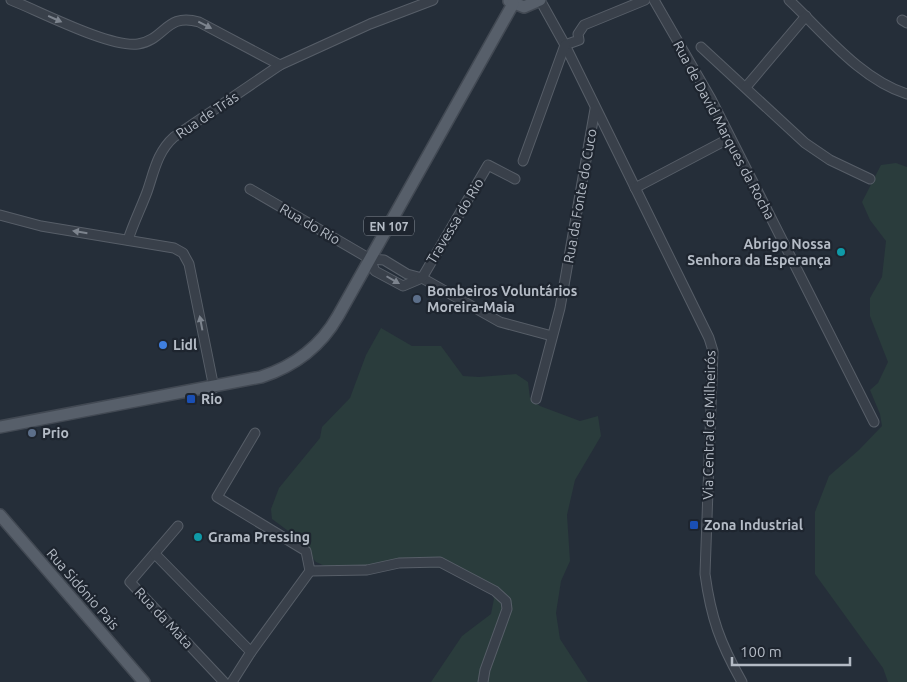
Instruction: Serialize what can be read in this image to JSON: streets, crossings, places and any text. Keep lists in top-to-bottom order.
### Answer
{
  "streets": {
    "main road": ["EN 107", "Rua Sidónio Pais"],
    "street": [
      "Rua de Trás",
      "Rua de David Marques da Rocha",
      "Rua da Fonte do Cuco",
      "Travessa do Rio",
      "Rua do Rio",
      "Via Central de Milheirós",
      "Rua da Mata"
    ]
  },
  "crossings": [
    ["Rua da Fonte do Cuco", "Rua do Rio"],
    ["Rua da Fonte do Cuco", "Via Central de Milheirós"],
    ["Travessa do Rio", "Rua do Rio"],
    ["Rua do Rio", "EN 107"]
  ],
  "places": {
    "other": [
      "Abrigo Nossa Senhora da Esperança",
      "Bombeiros Voluntários Moreira-Maia",
      "Lidl",
      "Prio",
      "Grama Pressing"
    ],
    "transit": ["Rio", "Zona Industrial"]
  },
  "scale_bar": "100 m"
}
